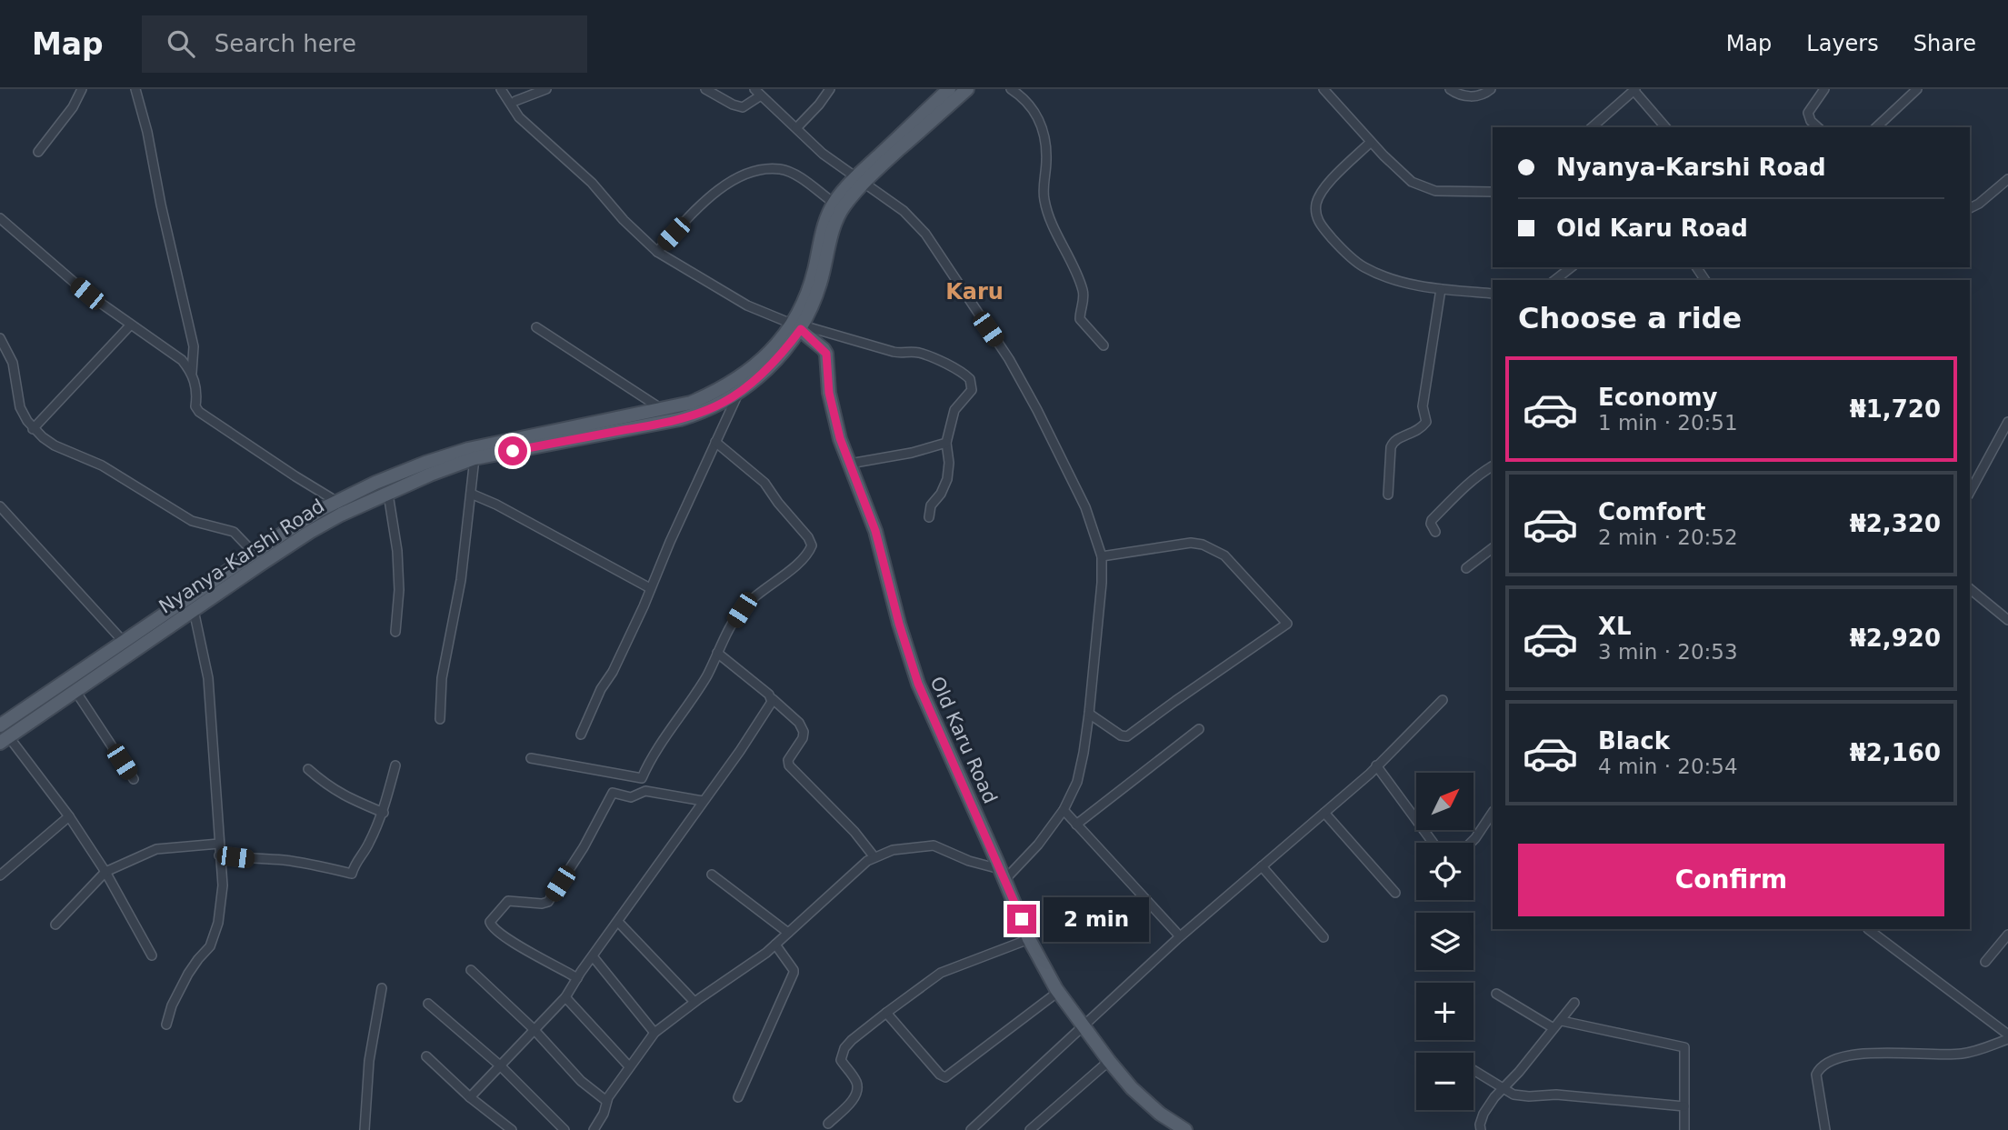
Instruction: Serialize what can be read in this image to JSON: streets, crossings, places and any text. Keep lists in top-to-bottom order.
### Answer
{
  "streets": {
    "main road": ["Nyanya-Karshi Road", "Old Karu Road"]
  },
  "crossings": [
    ["Nyanya-Karshi Road", "Old Karu Road"]
  ],
  "districts": ["Karu"],
  "north": "top right",
  "page": {
    "header": "Map",
    "search": "Search here",
    "nav": ["Map", "Layers", "Share"],
    "banner": ["Nyanya-Karshi Road", "Old Karu Road"],
    "heading": "Choose a ride",
    "list": [
      {
        "name": "Economy",
        "note": "1 min · 20:51",
        "value": "₦1,720"
      },
      {
        "name": "Comfort",
        "note": "2 min · 20:52",
        "value": "₦2,320"
      },
      {
        "name": "XL",
        "note": "3 min · 20:53",
        "value": "₦2,920"
      },
      {
        "name": "Black",
        "note": "4 min · 20:54",
        "value": "₦2,160"
      }
    ],
    "map_buttons": ["+", "−"],
    "buttons": "Confirm",
    "bubble": "2 min"
  }
}
